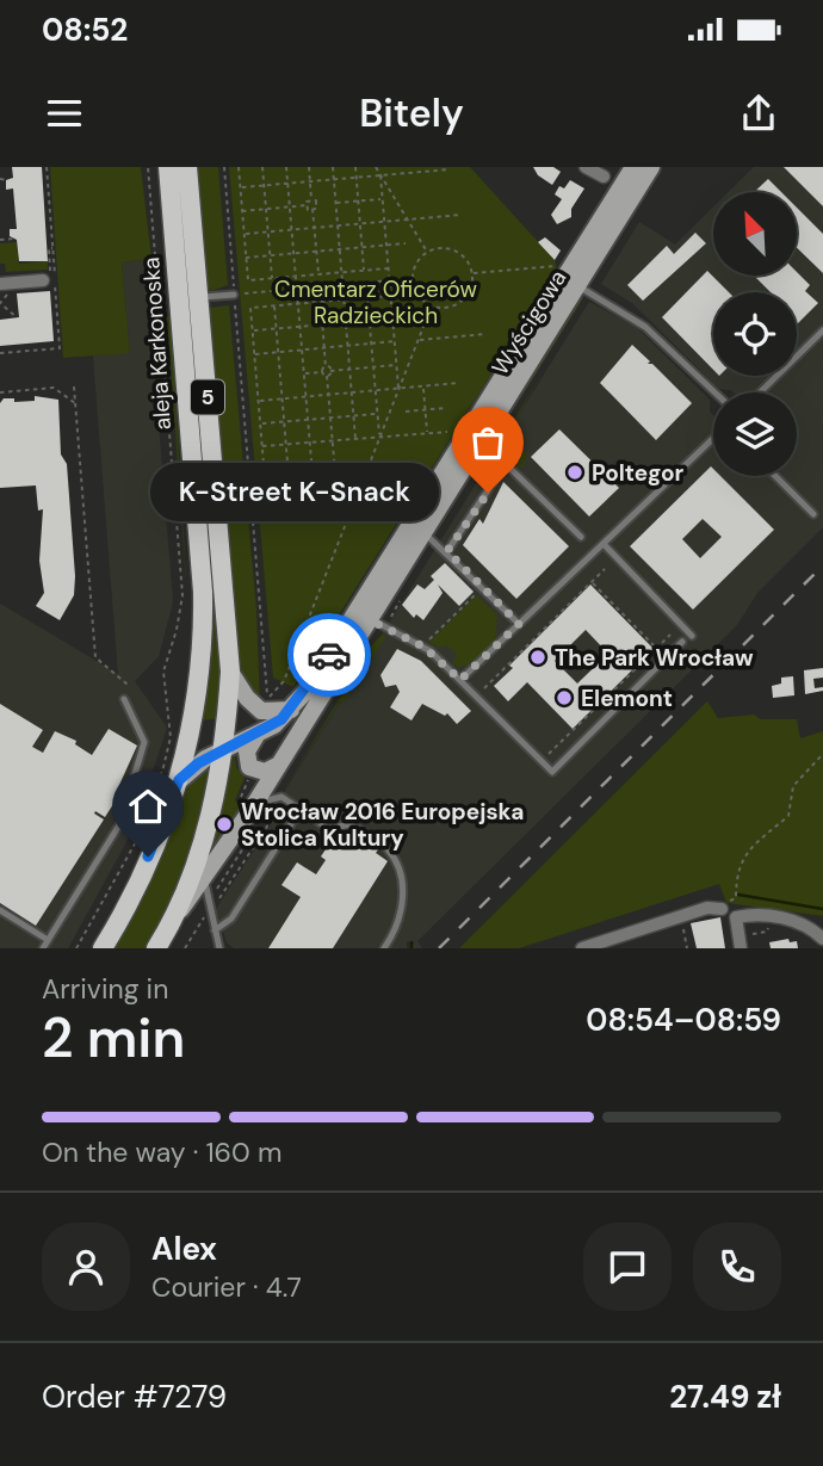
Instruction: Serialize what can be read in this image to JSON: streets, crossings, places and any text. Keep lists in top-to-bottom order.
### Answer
{
  "streets": {
    "main road": ["Wyścigowa", "aleja Karkonoska", "5"]
  },
  "crossings": [
    ["Wyścigowa", "aleja Karkonoska"]
  ],
  "parks": ["Cmentarz Oficerów Radzieckich"],
  "places": [
    "Poltegor",
    "K-Street K-Snack",
    "The Park Wrocław",
    "Elemont",
    "Wrocław 2016 Europejska Stolica Kultury"
  ],
  "north": "top left",
  "page": {
    "status": "08:52",
    "header": "Bitely",
    "bubble": "K-Street K-Snack",
    "heading": ["2 min", "Arriving in", "08:54–08:59"],
    "panel": [
      "Alex",
      "Courier · 4.7",
      "Order #7279",
      "27.49 zł"
    ],
    "bar": "On the way · 160 m"
  }
}
